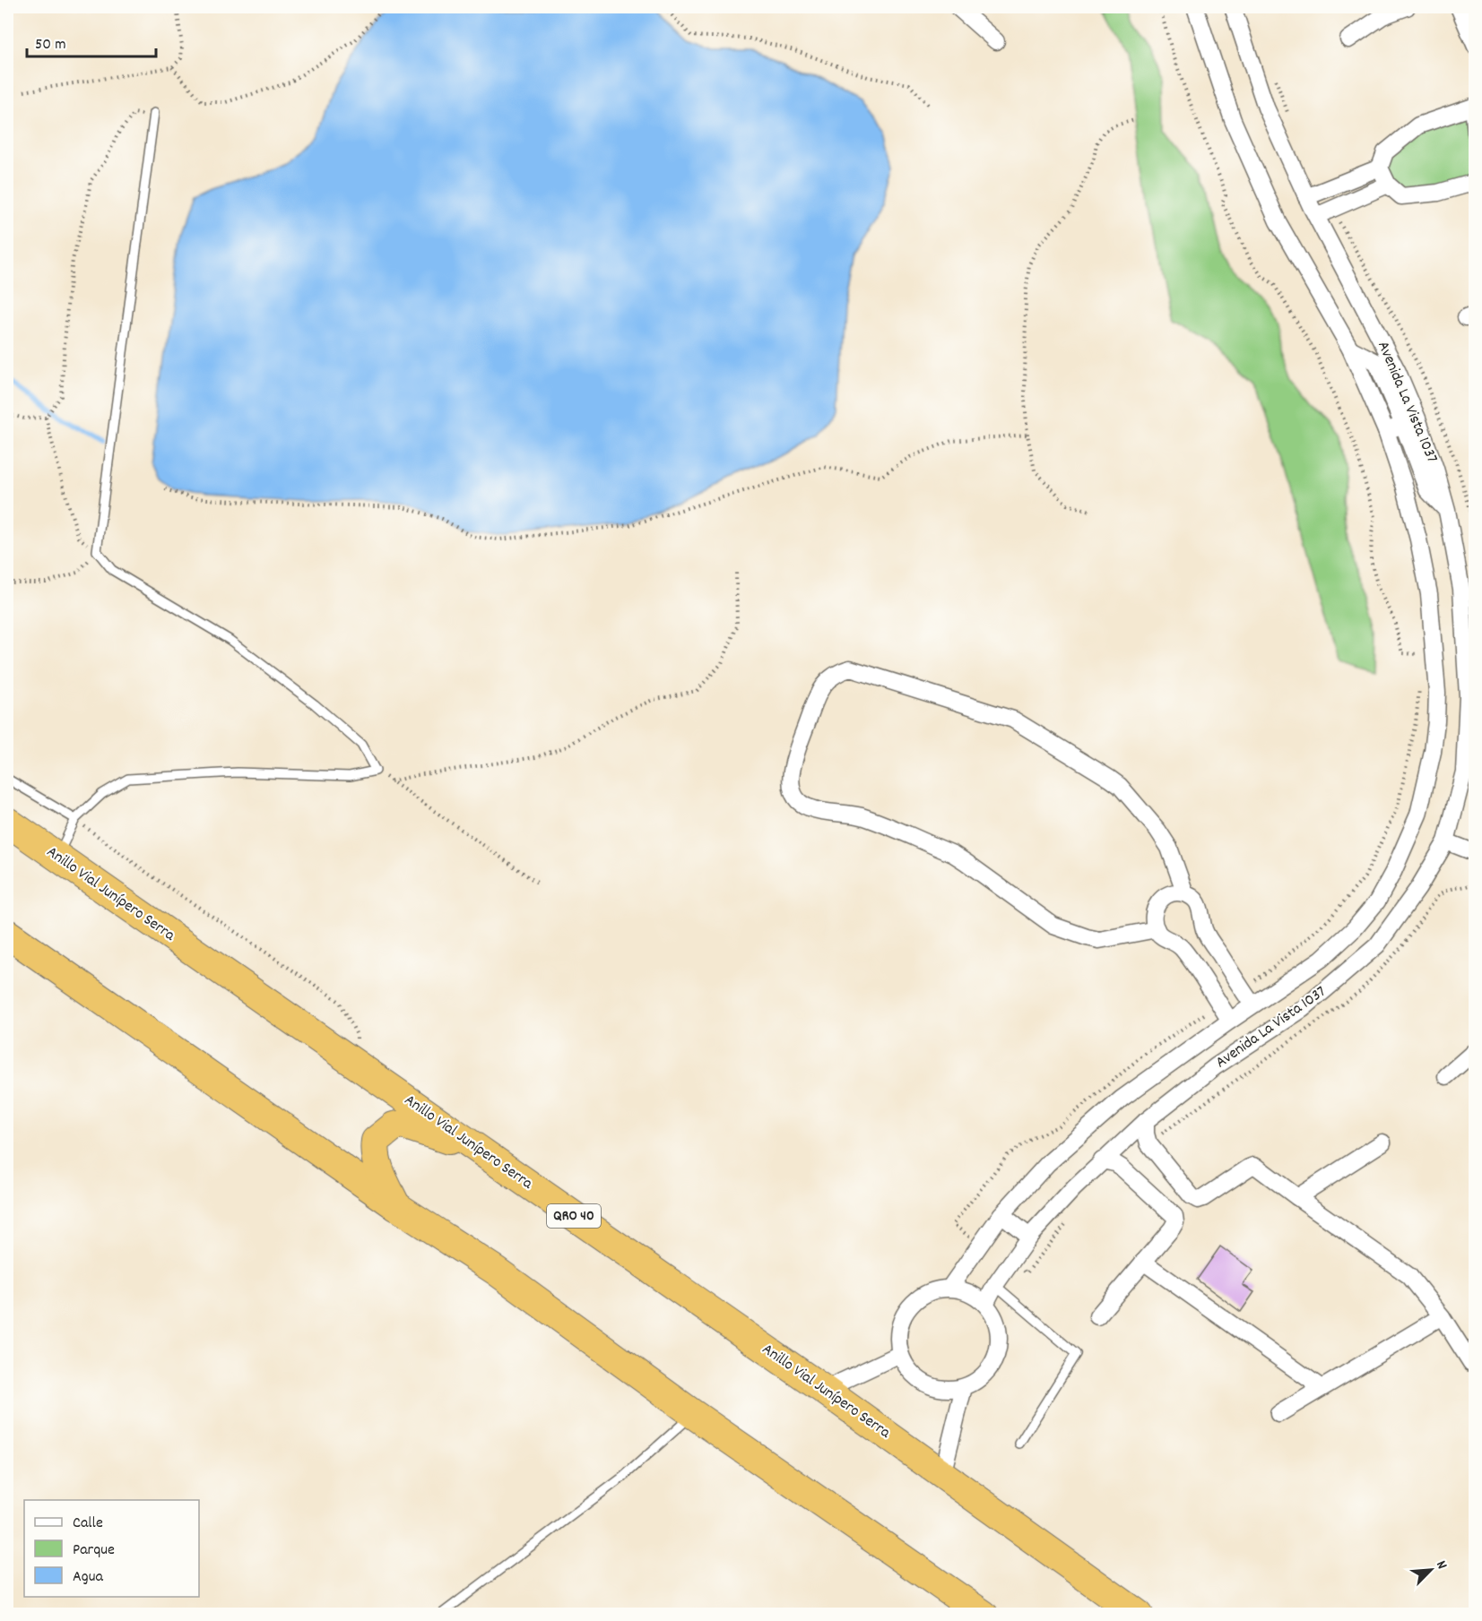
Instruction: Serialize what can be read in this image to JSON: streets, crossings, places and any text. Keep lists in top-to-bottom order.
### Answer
{
  "streets": {
    "highway": ["Anillo Vial Junípero Serra", "QRO 40"],
    "street": ["Avenida La Vista 1037"]
  },
  "legend": ["Calle", "Parque", "Agua"],
  "scale_bar": "50 m",
  "north": "top right"
}
